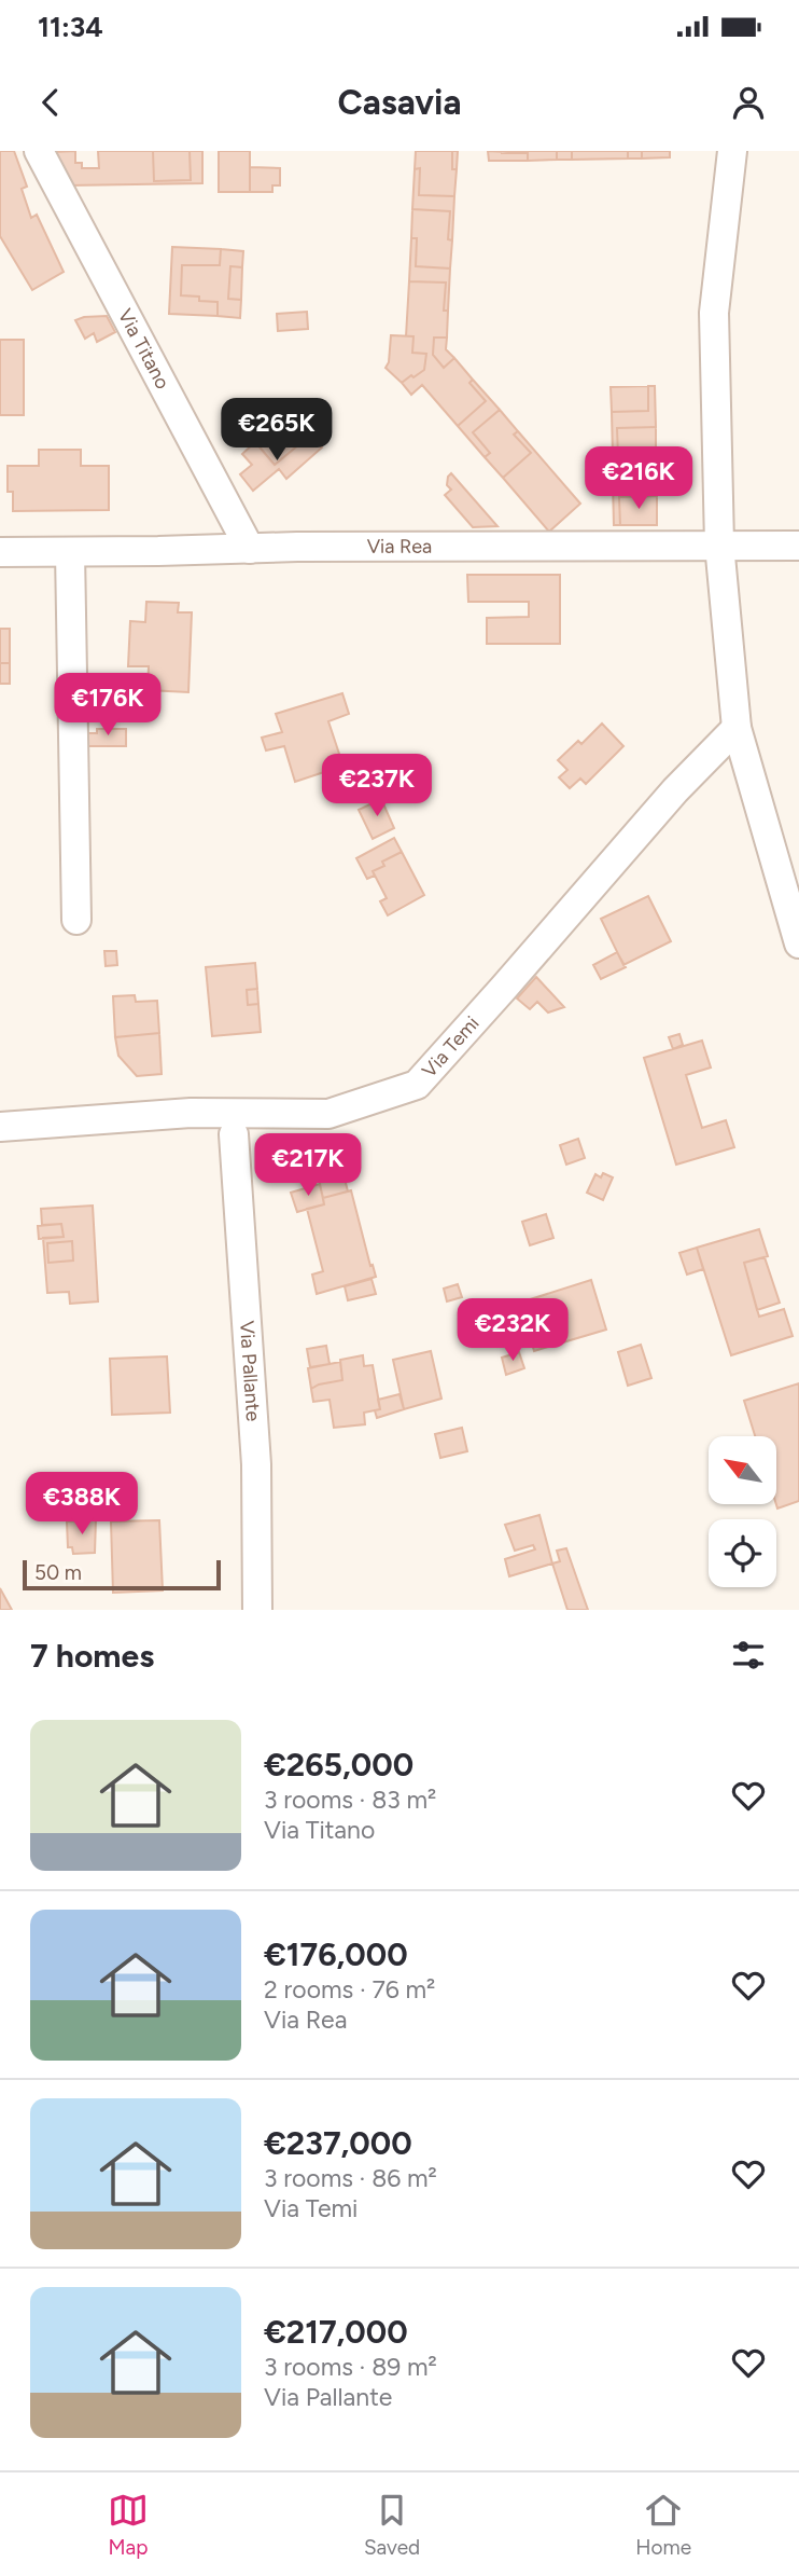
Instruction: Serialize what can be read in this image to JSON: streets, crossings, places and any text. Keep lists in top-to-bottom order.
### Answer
{
  "streets": {
    "street": [
      "Via Titano",
      "Via Rea",
      "Via Temi",
      "Via Pallante"
    ]
  },
  "crossings": [
    ["Via Titano", "Via Rea"]
  ],
  "scale_bar": "50 m",
  "north": "top left",
  "page": {
    "status": "11:34",
    "header": "Casavia",
    "price": [
      "€265K",
      "€216K",
      "€176K",
      "€237K",
      "€217K",
      "€232K",
      "€388K"
    ],
    "scale": "50 m",
    "heading": "7 homes",
    "list": [
      {
        "name": "€265,000",
        "note": "3 rooms · 83 m² · Via Titano"
      },
      {
        "name": "€176,000",
        "note": "2 rooms · 76 m² · Via Rea"
      },
      {
        "name": "€237,000",
        "note": "3 rooms · 86 m² · Via Temi"
      },
      {
        "name": "€217,000",
        "note": "3 rooms · 89 m² · Via Pallante"
      }
    ],
    "tabs": ["Map", "Saved", "Home"]
  }
}
